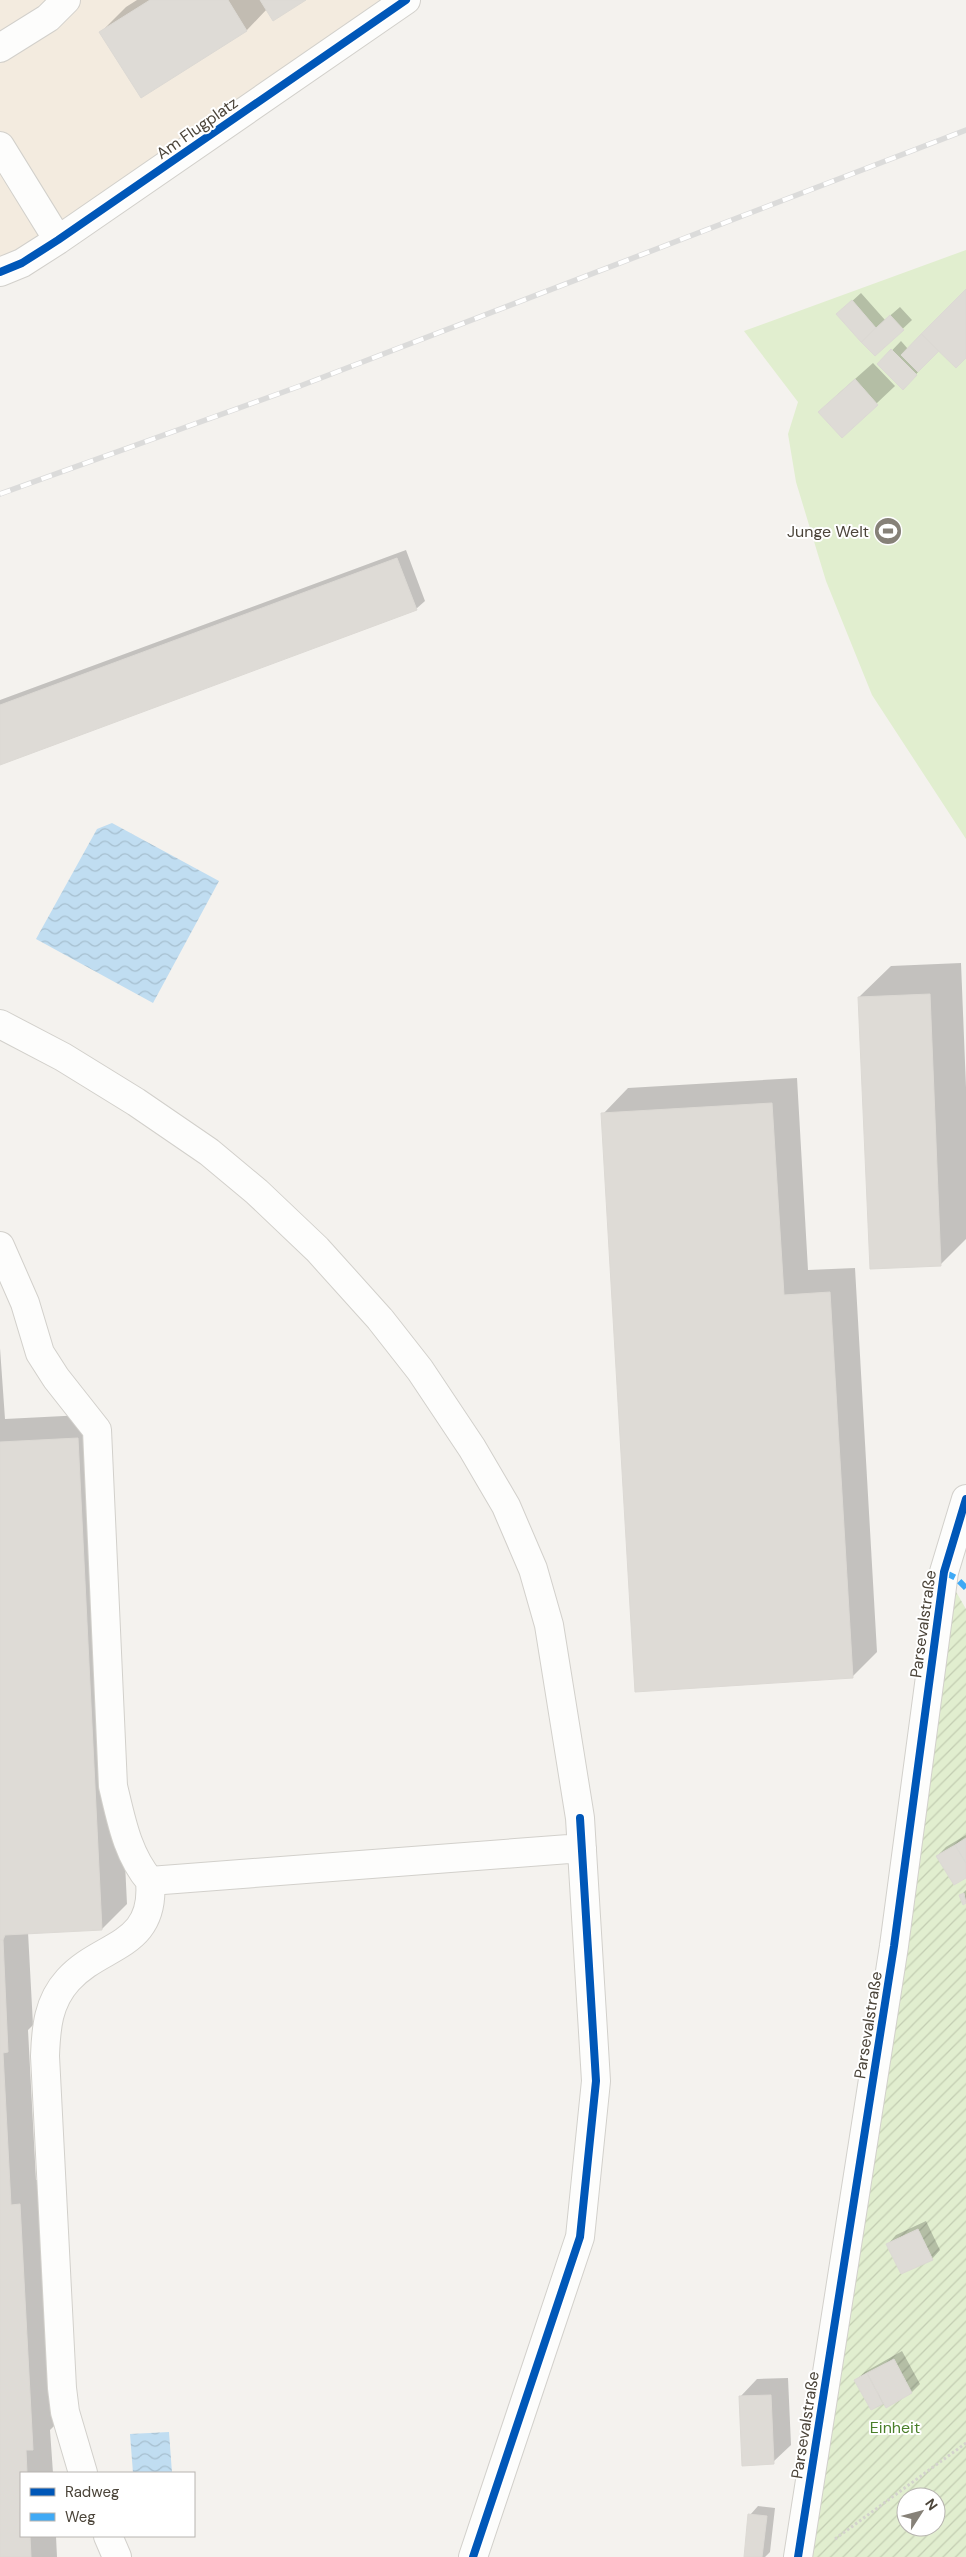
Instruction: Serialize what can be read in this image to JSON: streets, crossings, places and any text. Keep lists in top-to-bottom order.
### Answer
{
  "streets": {
    "street": ["Am Flugplatz", "Parsevalstraße"]
  },
  "parks": ["Einheit"],
  "places": {
    "sports": ["Junge Welt"]
  },
  "legend": ["Radweg", "Weg"],
  "north": "top right"
}
